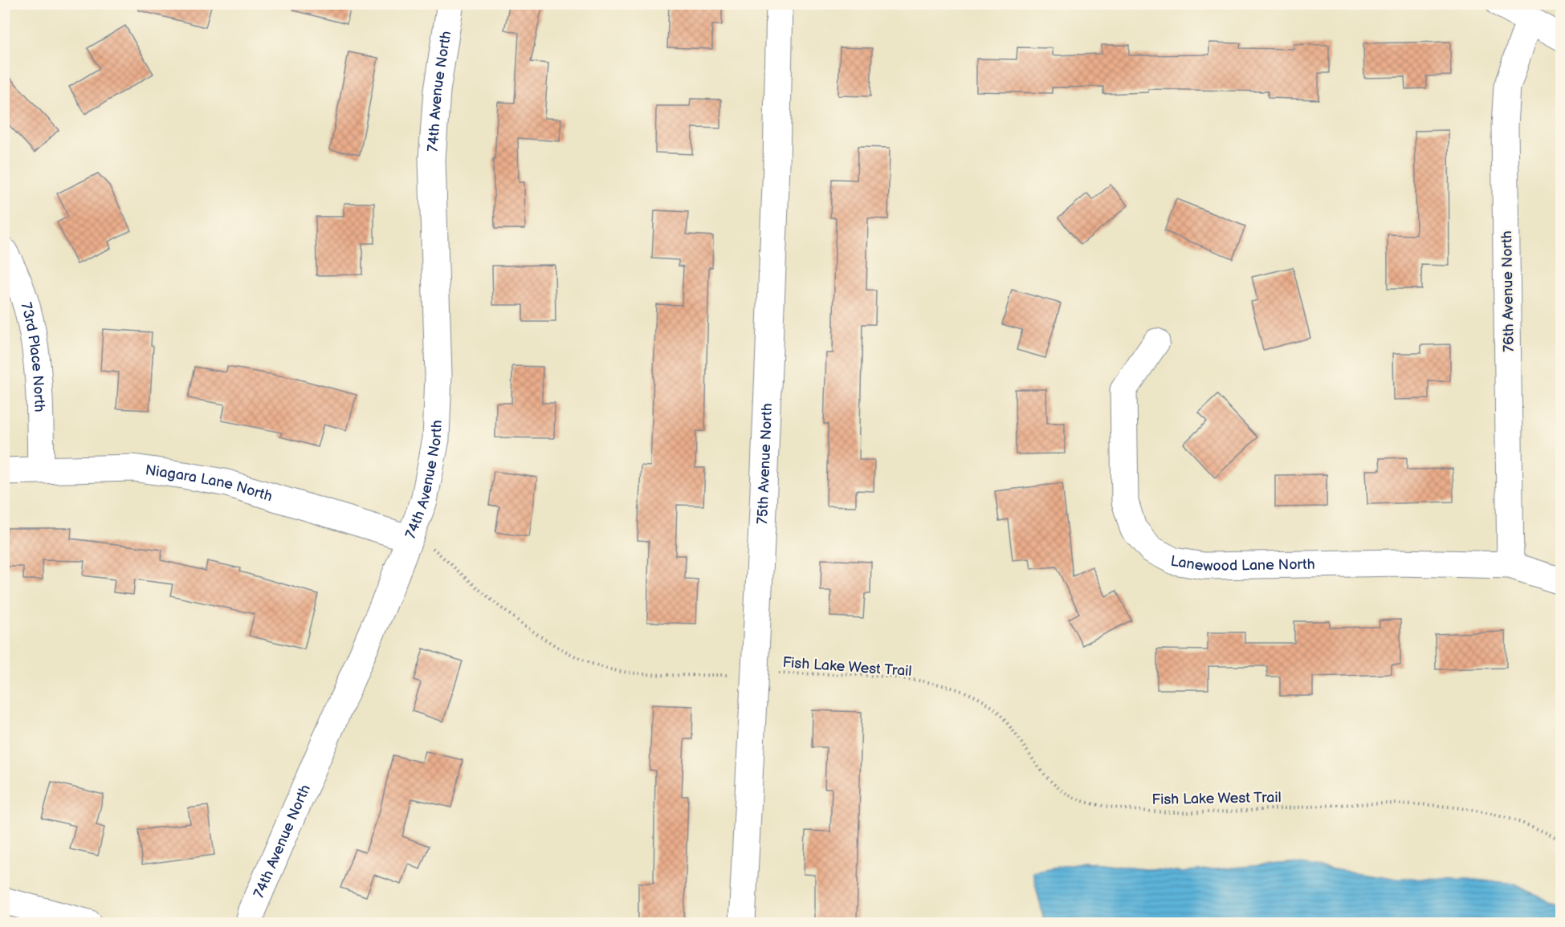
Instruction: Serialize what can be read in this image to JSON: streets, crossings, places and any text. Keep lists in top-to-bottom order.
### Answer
{
  "streets": {
    "street": [
      "74th Avenue North",
      "76th Avenue North",
      "73rd Place North",
      "75th Avenue North",
      "Niagara Lane North",
      "Lanewood Lane North"
    ],
    "path": ["Fish Lake West Trail"]
  },
  "crossings": [
    ["74th Avenue North", "Niagara Lane North"],
    ["74th Avenue North", "Fish Lake West Trail"],
    ["76th Avenue North", "Lanewood Lane North"],
    ["73rd Place North", "Niagara Lane North"],
    ["75th Avenue North", "Fish Lake West Trail"],
    ["Niagara Lane North", "Fish Lake West Trail"]
  ]
}
